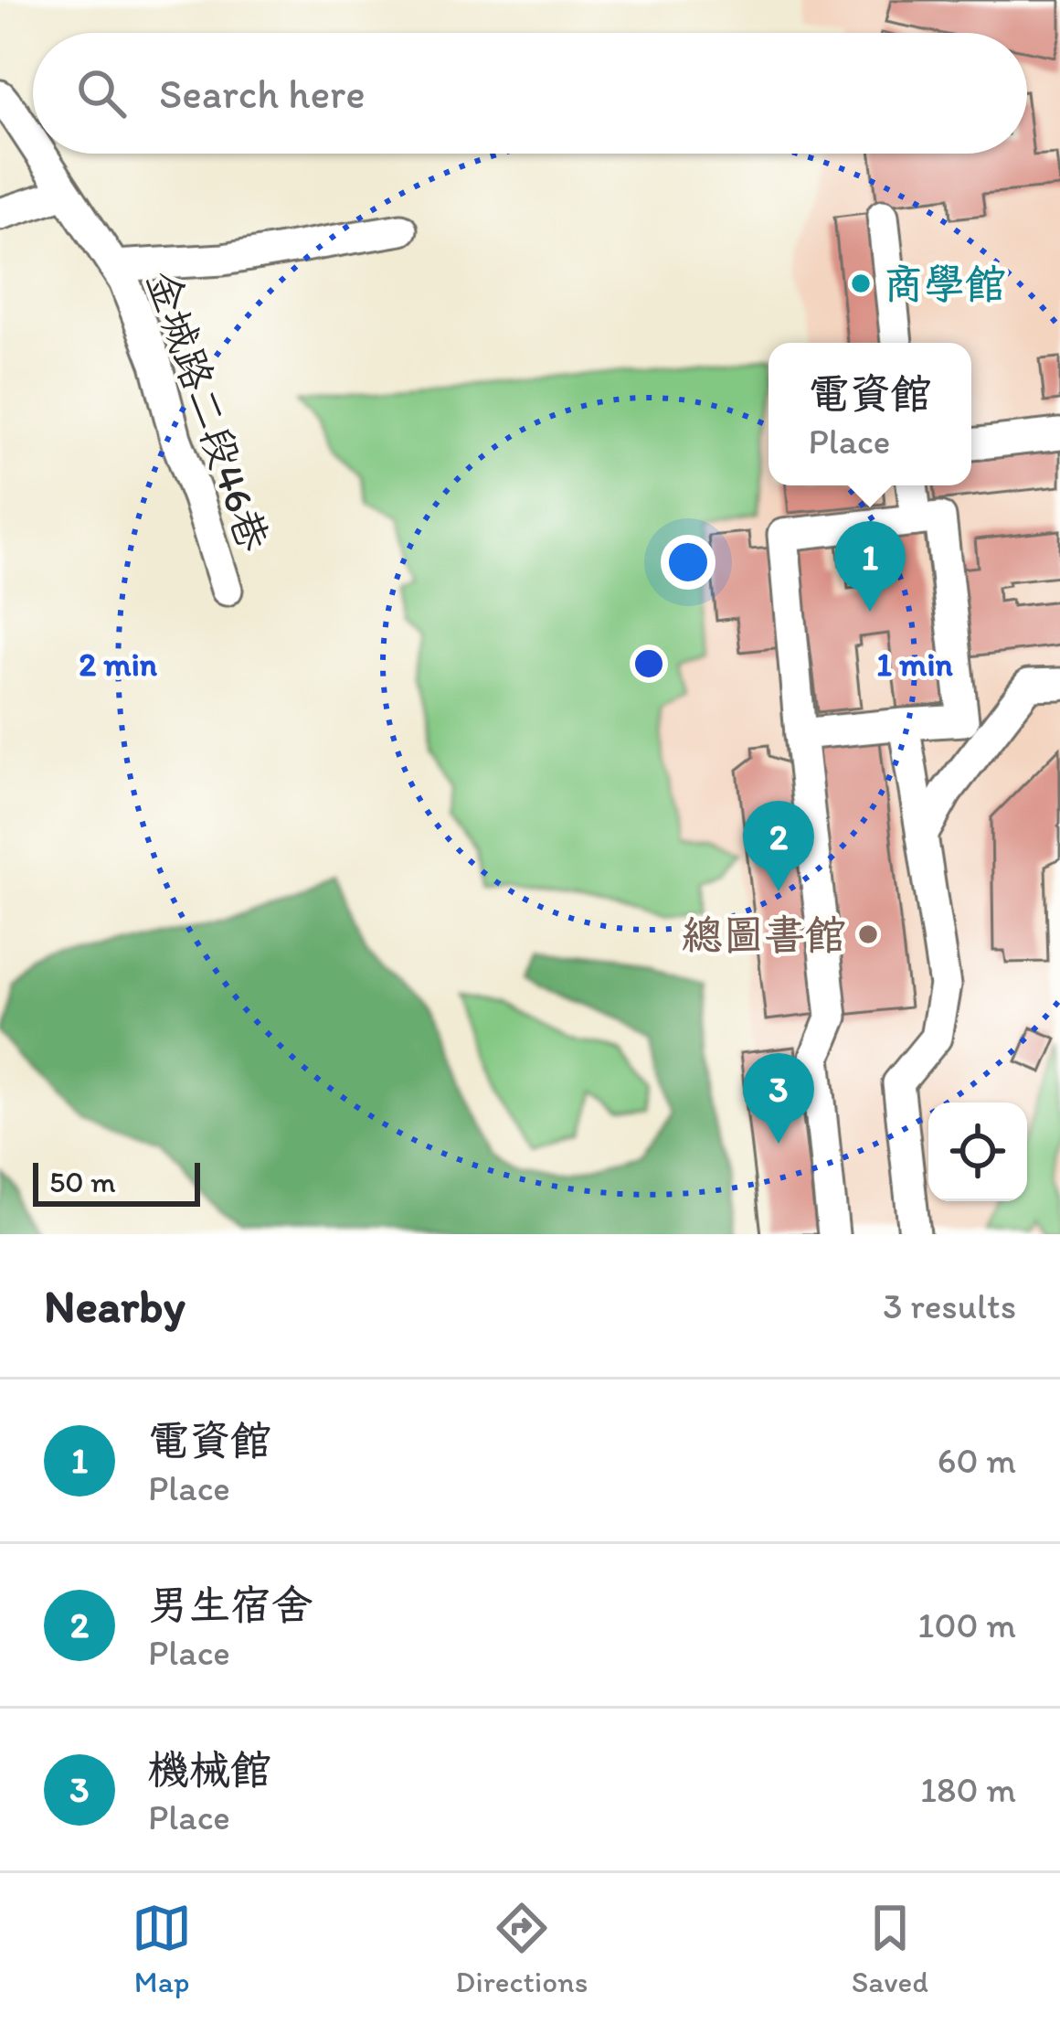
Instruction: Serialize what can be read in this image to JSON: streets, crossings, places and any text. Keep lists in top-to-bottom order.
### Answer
{
  "streets": {
    "lane": ["金城路二段46巷"]
  },
  "places": ["商學館", "總圖書館"],
  "scale_bar": "50 m",
  "page": {
    "search": "Search here",
    "popup": ["電資館", "Place"],
    "pins": ["1", "2", "3"],
    "scale": "50 m",
    "heading": ["Nearby", "3 results"],
    "list": [
      {
        "mark": "1",
        "name": "電資館",
        "note": "Place",
        "value": "60 m"
      },
      {
        "mark": "2",
        "name": "男生宿舍",
        "note": "Place",
        "value": "100 m"
      },
      {
        "mark": "3",
        "name": "機械館",
        "note": "Place",
        "value": "180 m"
      }
    ],
    "nav": ["Map", "Directions", "Saved"]
  },
  "rings": ["1 min", "2 min"]
}
